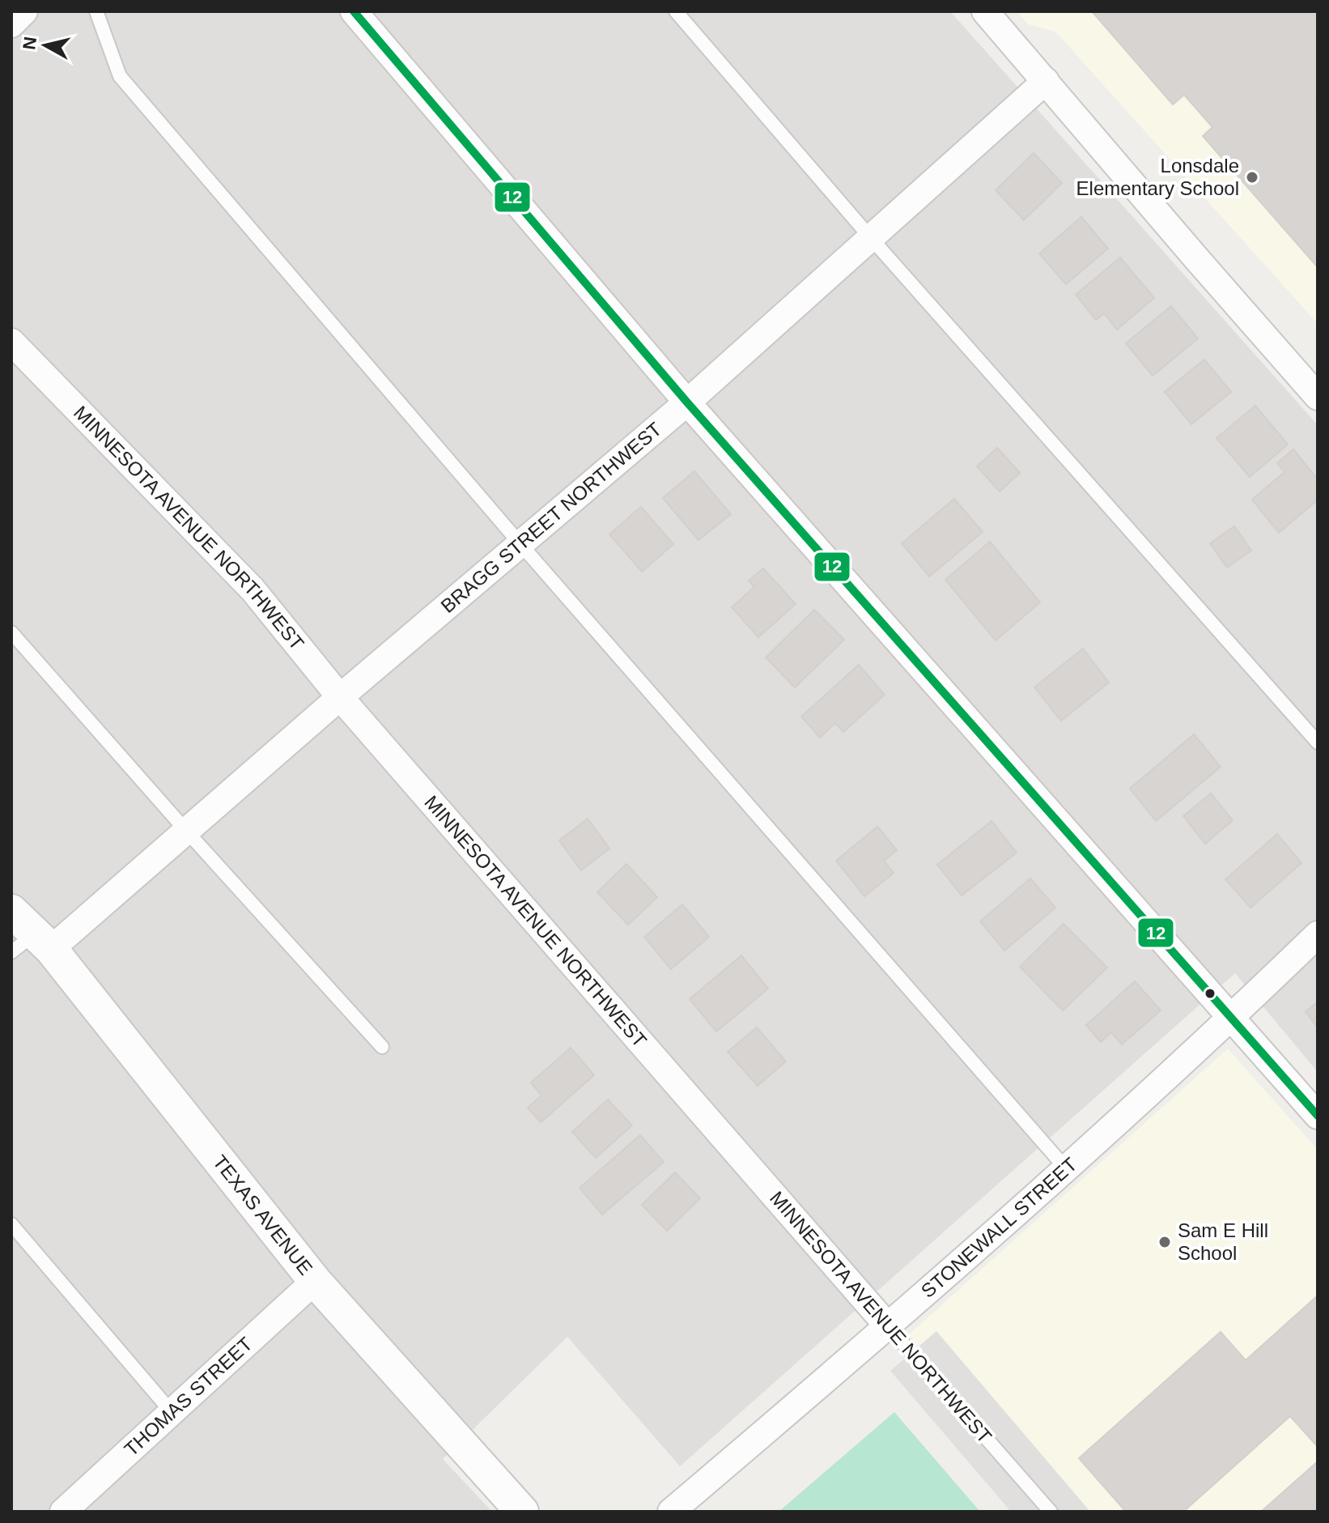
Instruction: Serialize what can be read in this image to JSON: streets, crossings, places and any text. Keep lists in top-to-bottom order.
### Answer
{
  "streets": {
    "street": [
      "BRAGG STREET NORTHWEST",
      "MINNESOTA AVENUE NORTHWEST",
      "TEXAS AVENUE",
      "STONEWALL STREET",
      "THOMAS STREET"
    ]
  },
  "crossings": [
    ["BRAGG STREET NORTHWEST", "MINNESOTA AVENUE NORTHWEST"],
    ["BRAGG STREET NORTHWEST", "TEXAS AVENUE"],
    ["MINNESOTA AVENUE NORTHWEST", "STONEWALL STREET"],
    ["TEXAS AVENUE", "THOMAS STREET"]
  ],
  "places": ["Lonsdale Elementary School", "Sam E Hill School"],
  "lines": ["transit line 12"],
  "north": "left"
}
